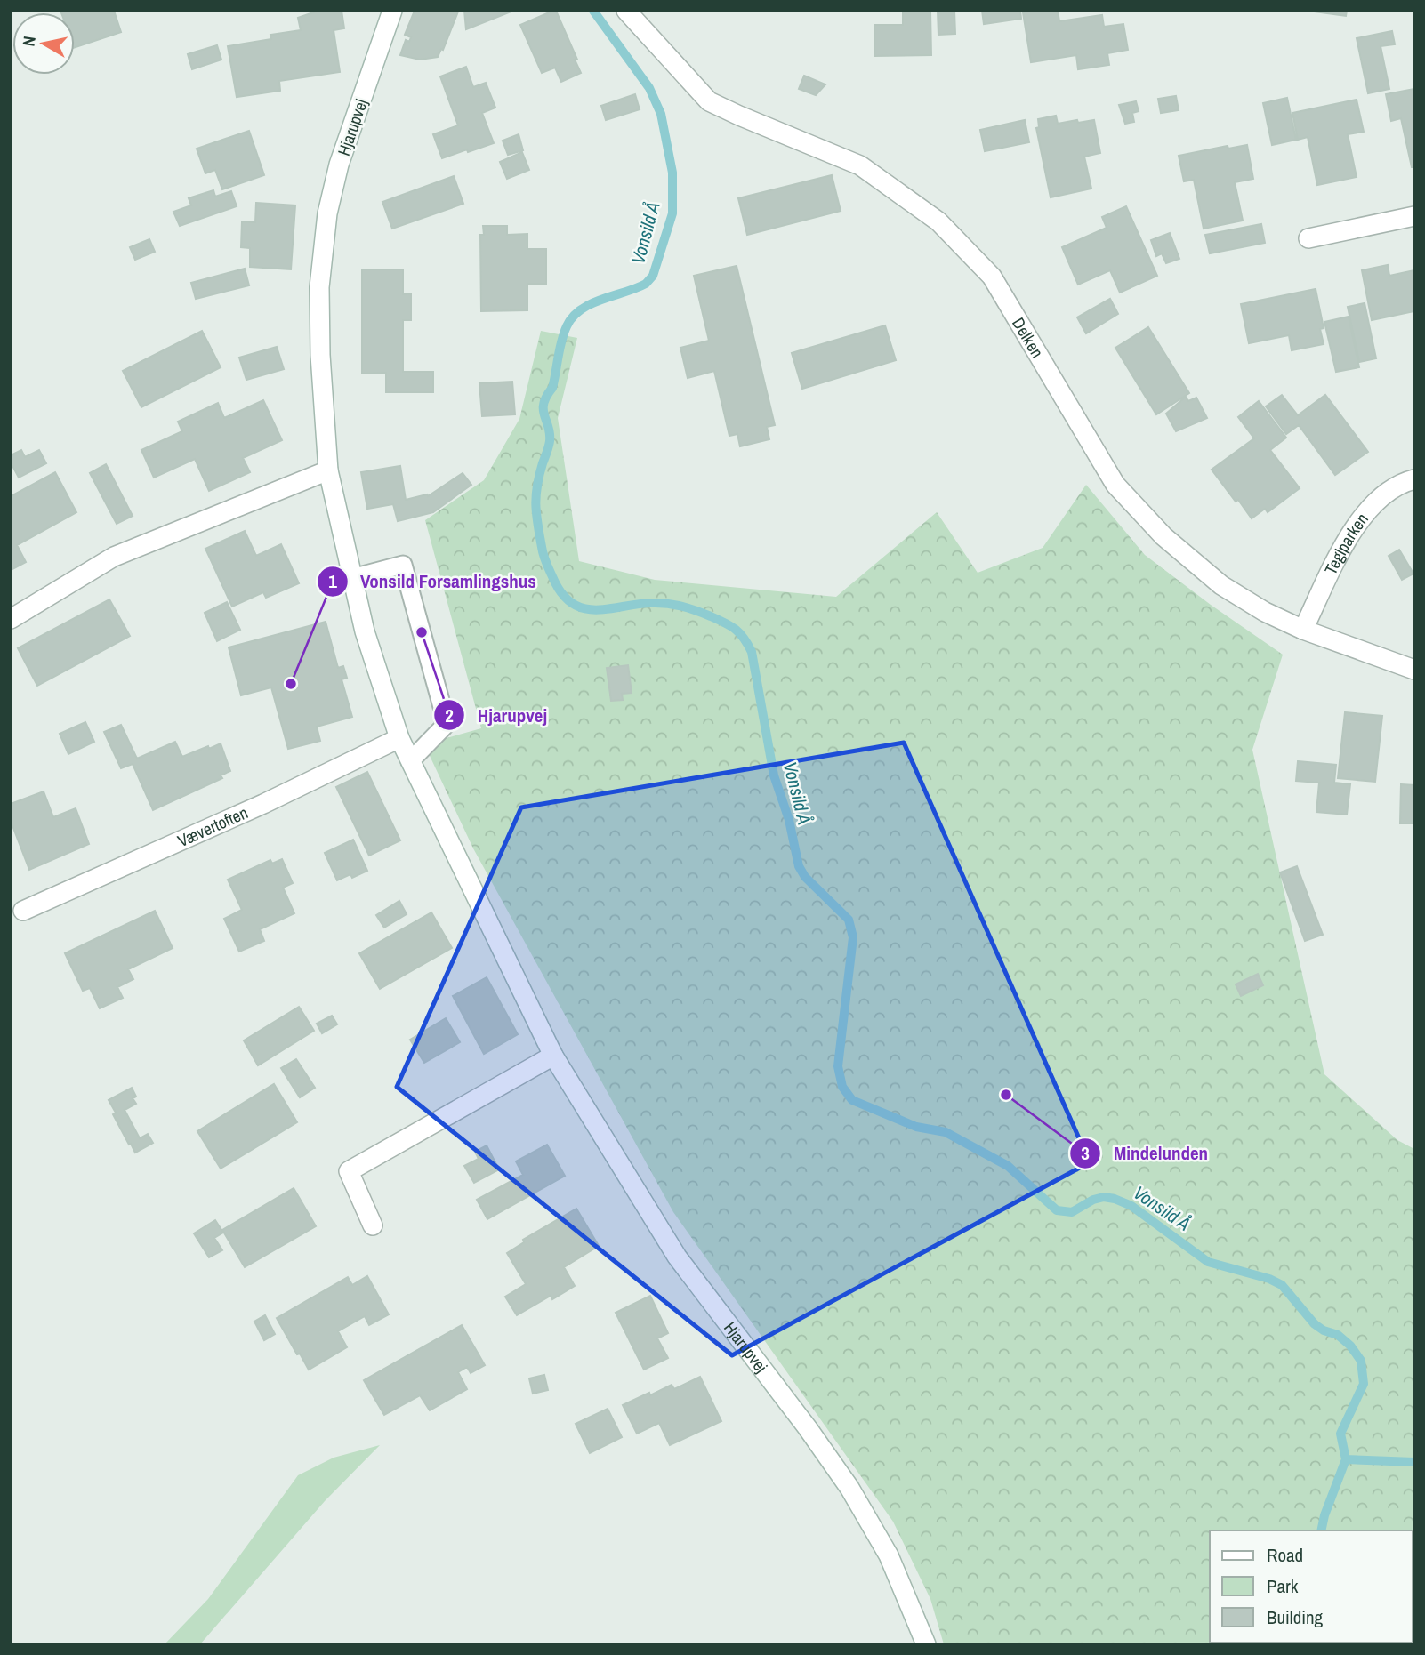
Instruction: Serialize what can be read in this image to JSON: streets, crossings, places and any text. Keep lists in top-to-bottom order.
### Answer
{
  "streets": {
    "street": [
      "Hjarupvej",
      "Delken",
      "Teglparken",
      "Vævertoften"
    ]
  },
  "crossings": [
    ["Hjarupvej", "Vævertoften"],
    ["Delken", "Teglparken"]
  ],
  "water": ["Vonsild Å"],
  "places": ["Hjarupvej", "Vonsild Forsamlingshus", "Mindelunden"],
  "legend": ["Road", "Park", "Building"],
  "north": "left"
}
